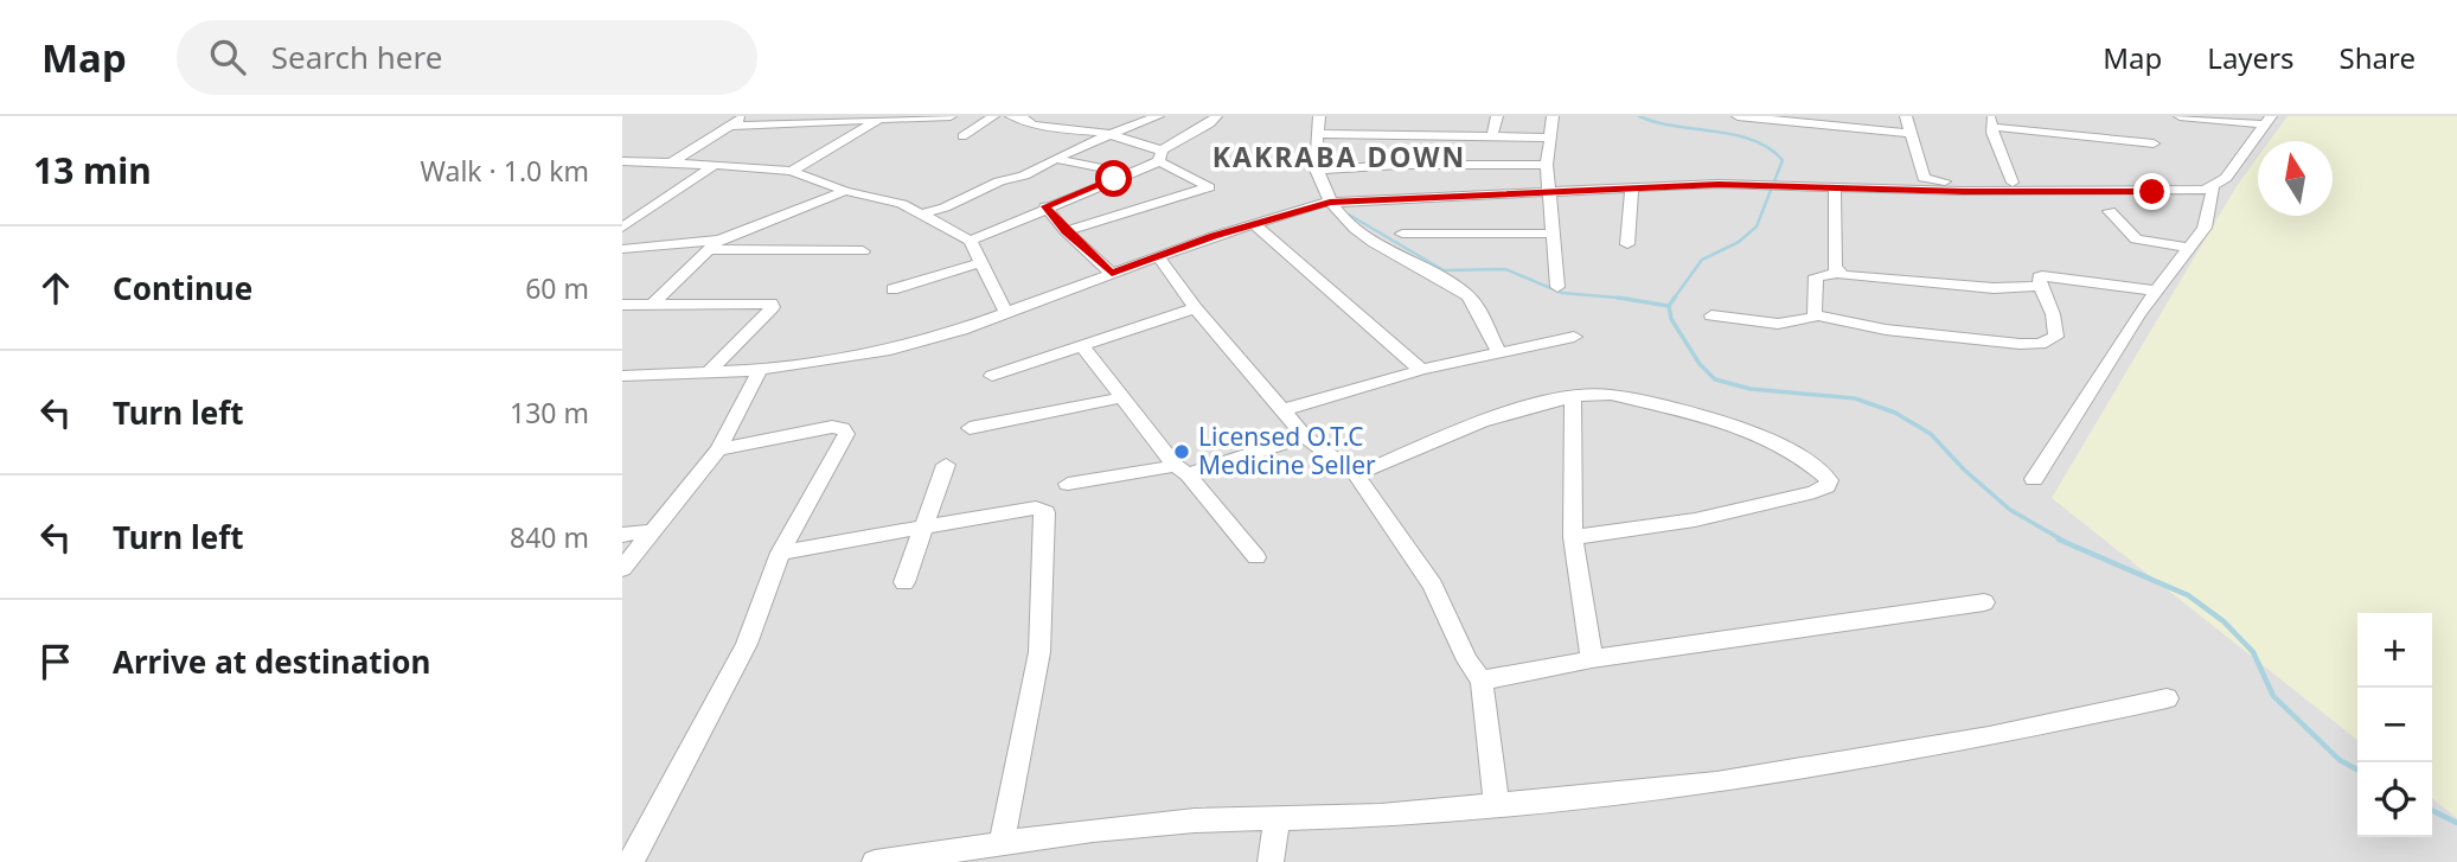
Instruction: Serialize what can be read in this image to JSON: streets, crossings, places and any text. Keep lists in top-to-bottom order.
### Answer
{
  "districts": ["KAKRABA DOWN"],
  "places": ["Licensed O.T.C Medicine Seller"],
  "north": "top",
  "page": {
    "header": "Map",
    "search": "Search here",
    "nav": ["Map", "Layers", "Share"],
    "heading": ["13 min", "Walk · 1.0 km"],
    "list": [
      ["Continue", "60 m"],
      ["Turn left", "130 m"],
      ["Turn left", "840 m"],
      "Arrive at destination"
    ],
    "map_buttons": ["+", "−"]
  }
}
